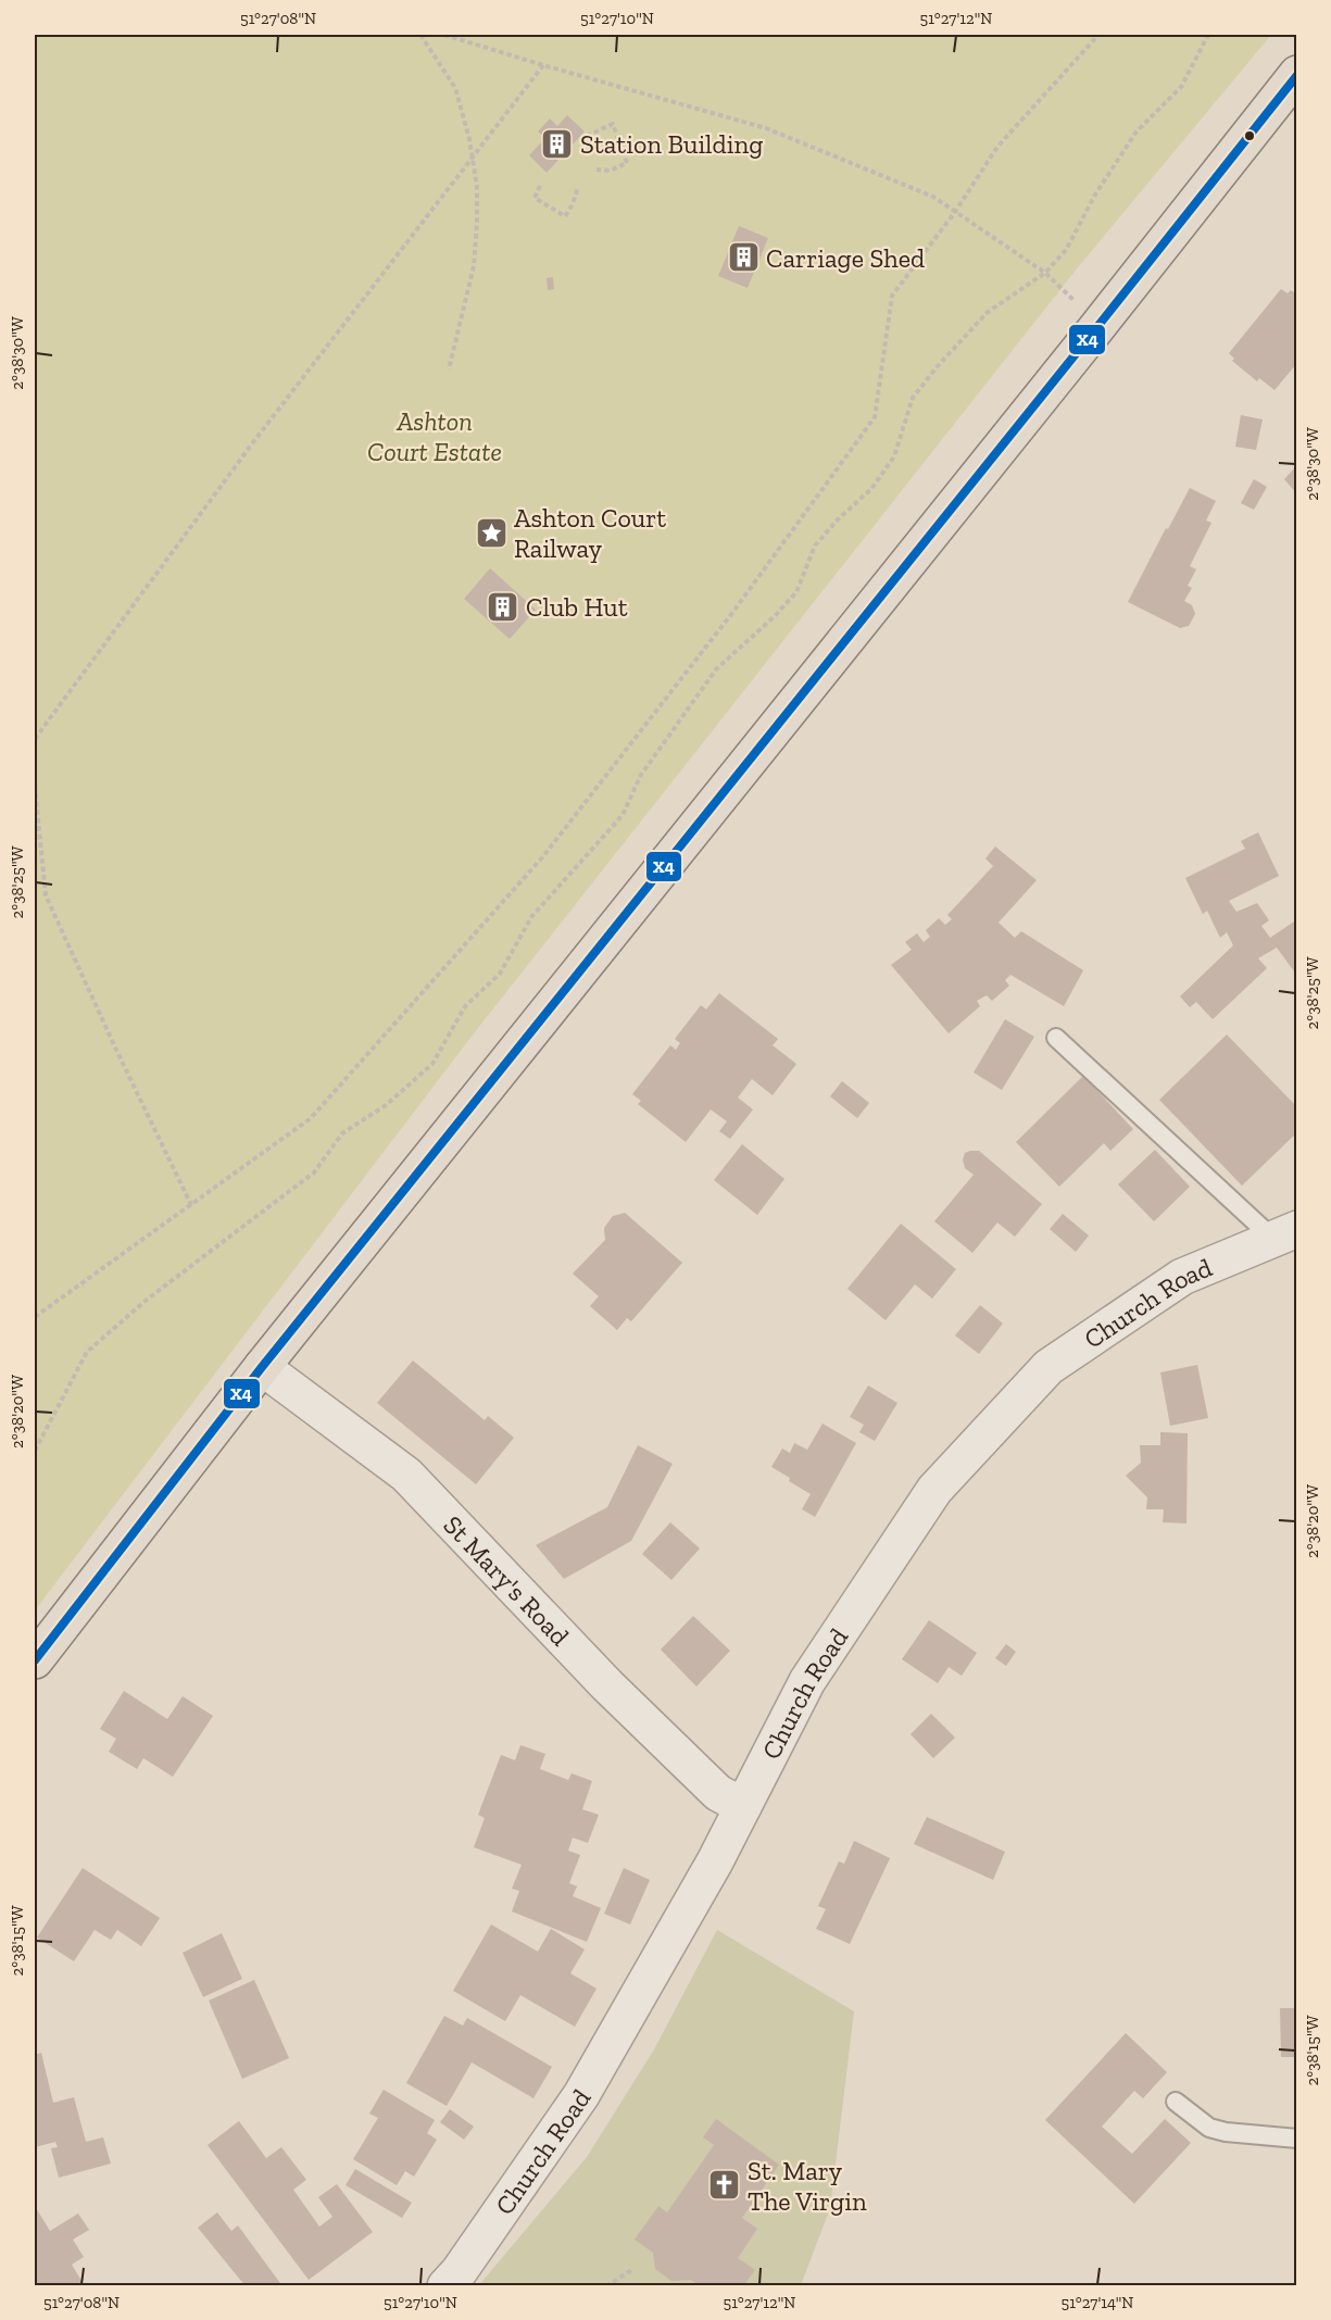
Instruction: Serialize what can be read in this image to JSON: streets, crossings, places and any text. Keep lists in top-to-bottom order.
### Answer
{
  "streets": {
    "street": ["Church Road", "St Mary's Road"]
  },
  "crossings": [
    ["Church Road", "St Mary's Road"]
  ],
  "parks": ["Ashton Court Estate"],
  "places": {
    "building": ["Station Building", "Carriage Shed", "Club Hut"],
    "place": ["Ashton Court Railway"],
    "church": ["St. Mary The Virgin"]
  },
  "lines": ["transit line X4"],
  "coordinates": [
    "51°27'08\"N",
    "51°27'10\"N",
    "51°27'12\"N",
    "2°38'30\"W",
    "2°38'25\"W",
    "2°38'20\"W",
    "2°38'15\"W",
    "51°27'14\"N"
  ]
}
